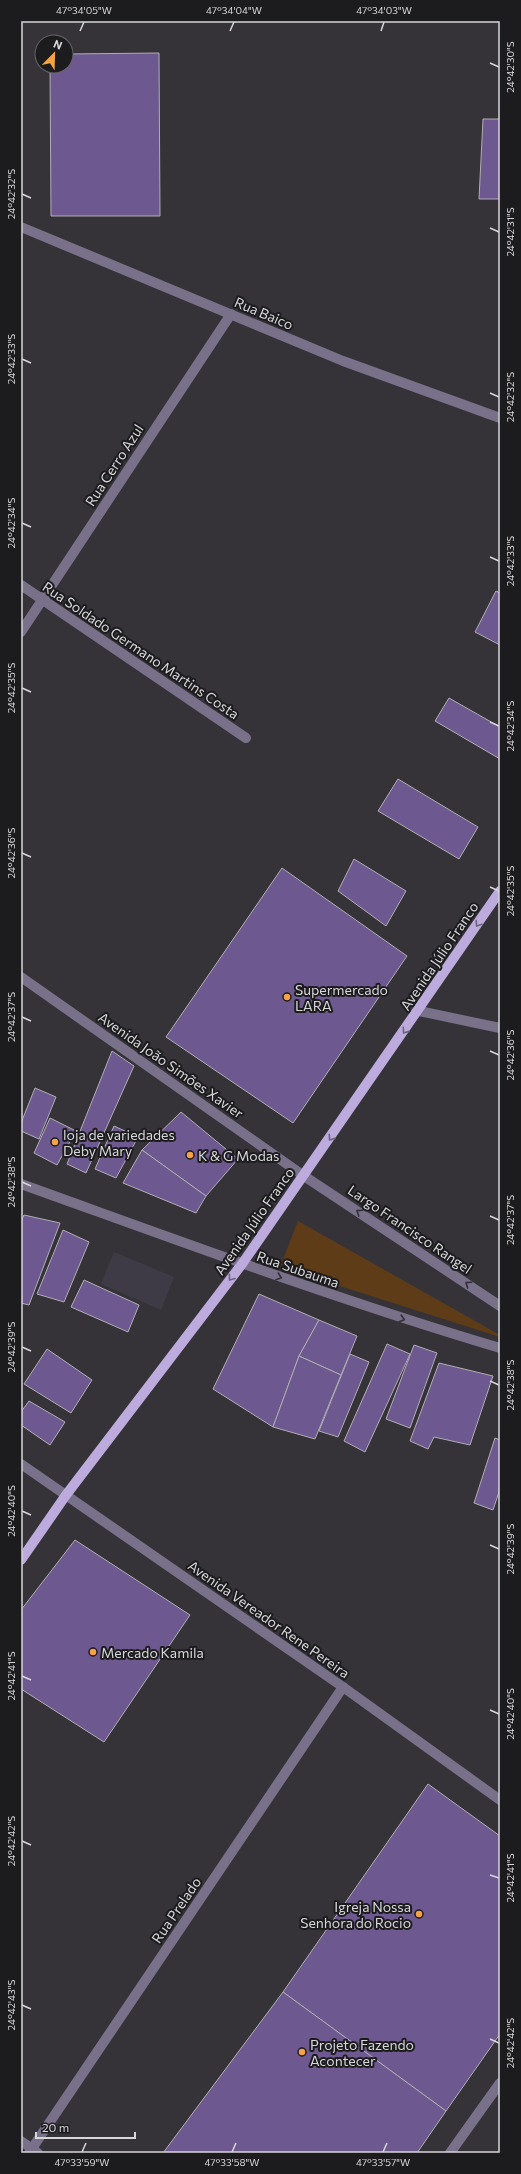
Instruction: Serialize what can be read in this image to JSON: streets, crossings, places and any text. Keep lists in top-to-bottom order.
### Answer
{
  "streets": {
    "main road": ["Avenida Júlio Franco"],
    "street": [
      "Rua Baico",
      "Rua Cerro Azul",
      "Rua Soldado Germano Martins Costa",
      "Avenida João Simões Xavier",
      "Largo Francisco Rangel",
      "Rua Subauma",
      "Avenida Vereador Rene Pereira",
      "Rua Prelado"
    ]
  },
  "crossings": [
    ["Rua Baico", "Rua Cerro Azul"],
    ["Rua Cerro Azul", "Rua Soldado Germano Martins Costa"],
    ["Avenida Júlio Franco", "Avenida João Simões Xavier"],
    ["Avenida Júlio Franco", "Largo Francisco Rangel"],
    ["Avenida Júlio Franco", "Rua Subauma"],
    ["Avenida Júlio Franco", "Avenida Vereador Rene Pereira"],
    ["Avenida João Simões Xavier", "Largo Francisco Rangel"],
    ["Avenida Vereador Rene Pereira", "Rua Prelado"]
  ],
  "one_way": ["Avenida Júlio Franco", "Largo Francisco Rangel", "Rua Subauma"],
  "places": [
    "Supermercado LARA",
    "loja de variedades Deby Mary",
    "K & G Modas",
    "Mercado Kamila",
    "Igreja Nossa Senhora do Rocio",
    "Projeto Fazendo Acontecer"
  ],
  "scale_bar": "20 m",
  "north": "top right",
  "coordinates": [
    "47°34'05\"W",
    "47°34'04\"W",
    "47°34'03\"W",
    "24°42'30\"S",
    "24°42'32\"S",
    "24°42'31\"S",
    "24°42'33\"S",
    "24°42'34\"S",
    "24°42'35\"S",
    "24°42'36\"S",
    "24°42'37\"S",
    "24°42'38\"S",
    "24°42'39\"S",
    "24°42'40\"S",
    "24°42'41\"S",
    "24°42'42\"S",
    "24°42'43\"S",
    "47°33'59\"W",
    "47°33'58\"W",
    "47°33'57\"W"
  ]
}
